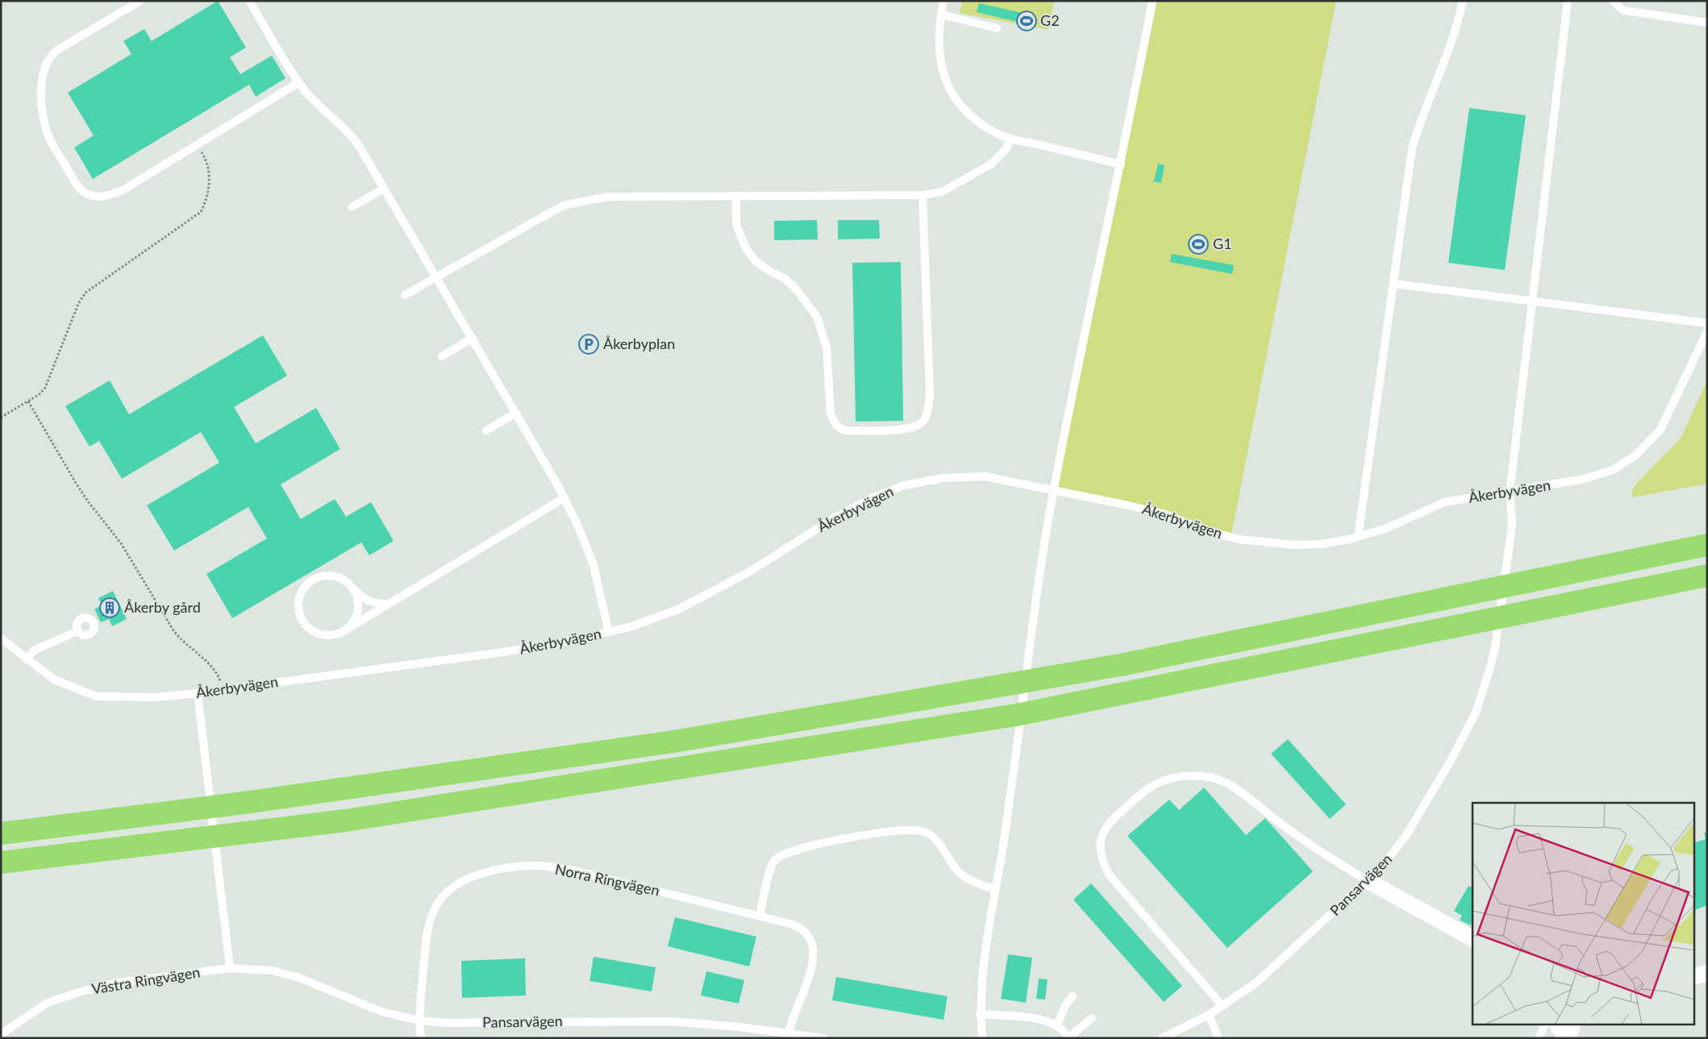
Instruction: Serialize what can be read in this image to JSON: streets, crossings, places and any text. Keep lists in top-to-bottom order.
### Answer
{
  "streets": {
    "lane": [
      "Åkerbyvägen",
      "Norra Ringvägen",
      "Pansarvägen",
      "Västra Ringvägen"
    ]
  },
  "crossings": [
    ["Åkerbyvägen", "Pansarvägen"],
    ["Norra Ringvägen", "Pansarvägen"],
    ["Pansarvägen", "Västra Ringvägen"]
  ],
  "places": {
    "sports": ["G2", "G1"],
    "parking": ["Åkerbyplan"],
    "building": ["Åkerby gård"]
  }
}
